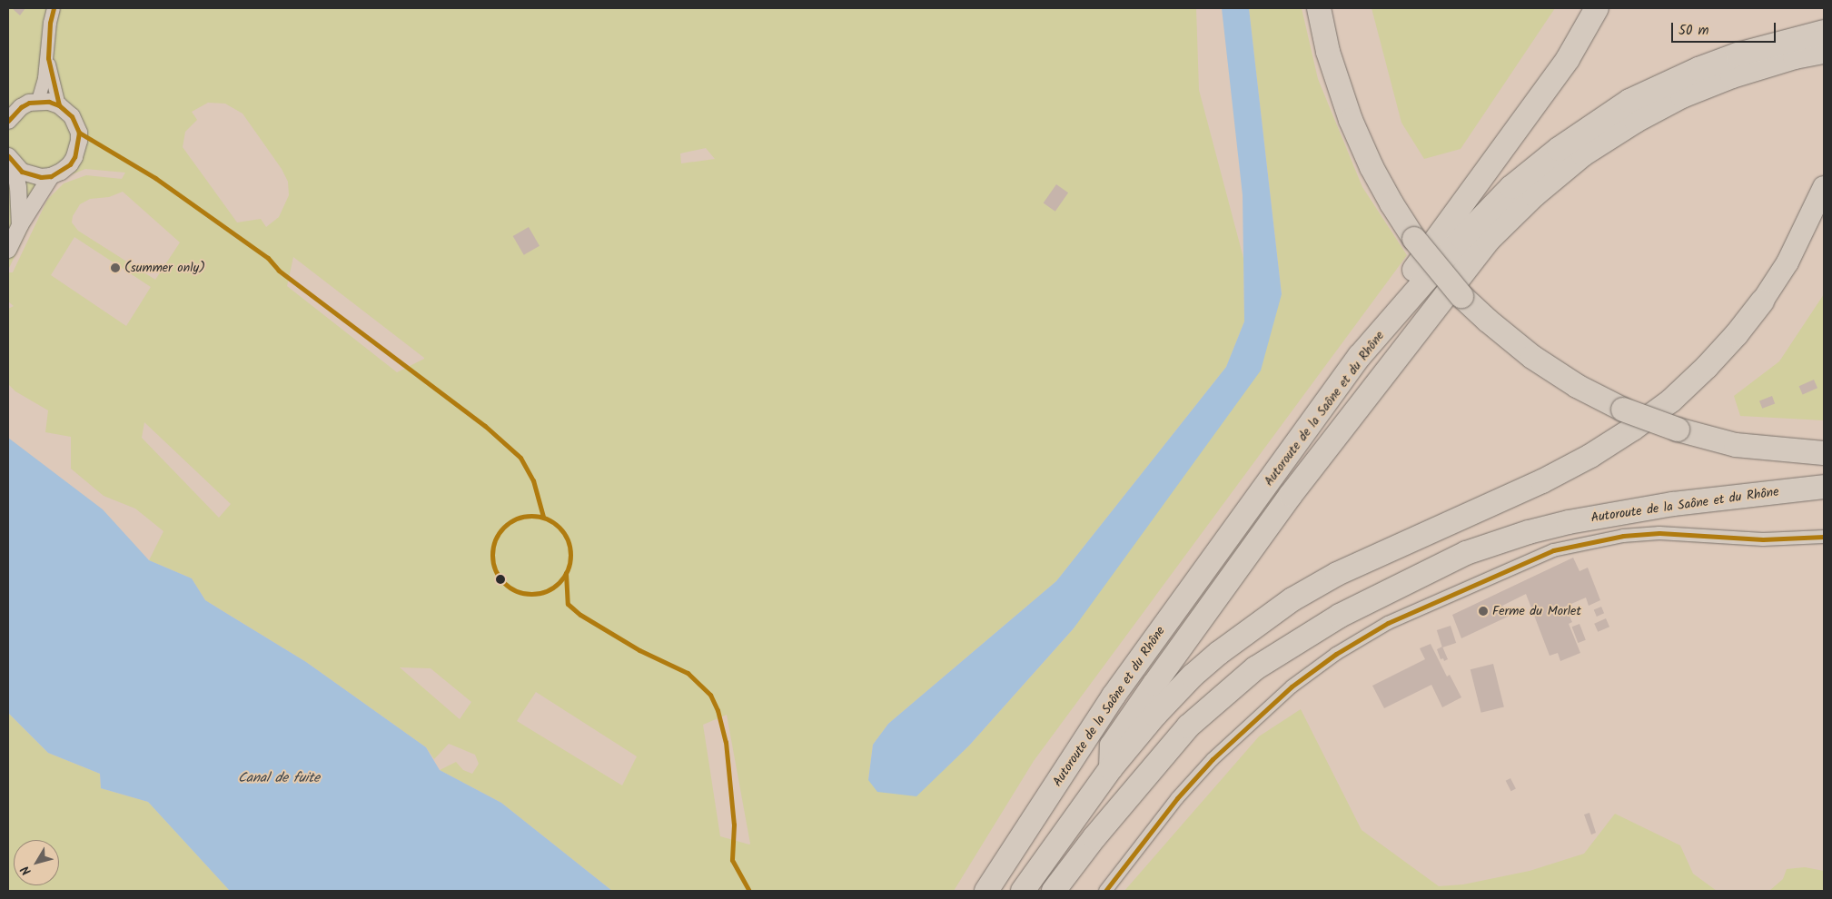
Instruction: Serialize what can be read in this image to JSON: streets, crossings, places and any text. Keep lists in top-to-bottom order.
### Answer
{
  "streets": {
    "highway": ["Autoroute de la Saône et du Rhône"]
  },
  "water": ["Canal de fuite"],
  "places": ["(summer only)", "Ferme du Morlet"],
  "scale_bar": "50 m",
  "north": "bottom left"
}
